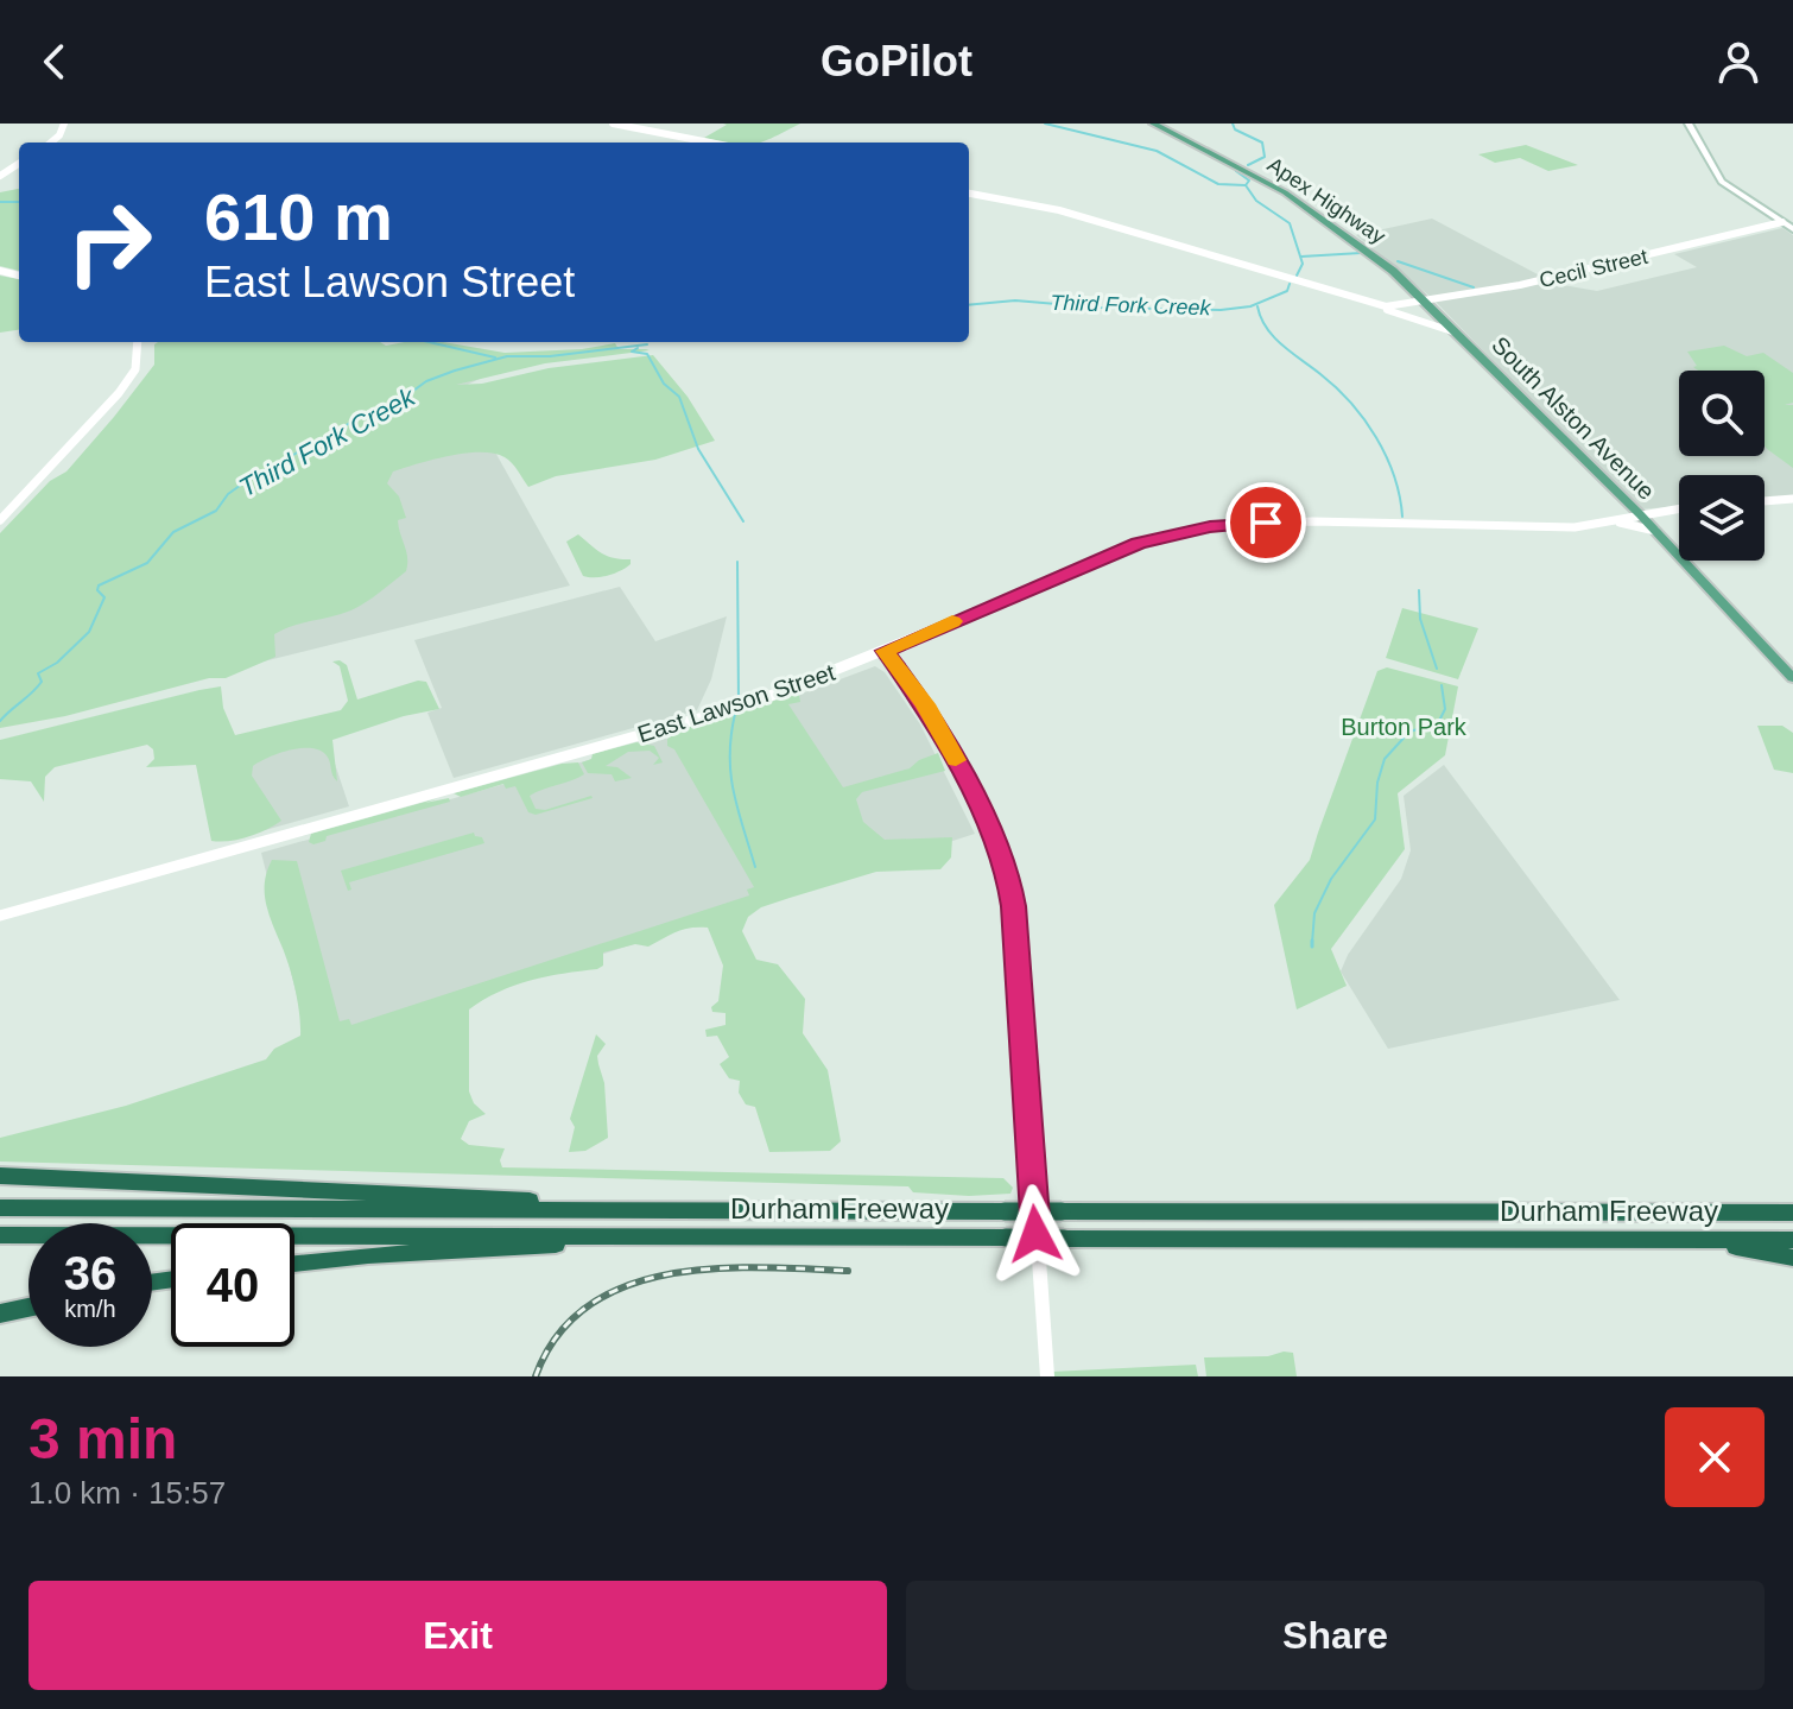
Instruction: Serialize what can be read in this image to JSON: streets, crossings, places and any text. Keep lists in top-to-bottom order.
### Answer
{
  "streets": {
    "highway": ["Durham Freeway"],
    "main road": ["Apex Highway", "South Alston Avenue"],
    "street": ["Cecil Street", "East Lawson Street"]
  },
  "crossings": [
    ["Apex Highway", "Cecil Street"],
    ["Apex Highway", "South Alston Avenue"],
    ["Cecil Street", "South Alston Avenue"],
    ["South Alston Avenue", "East Lawson Street"]
  ],
  "water": ["Third Fork Creek"],
  "parks": ["Burton Park"],
  "page": {
    "header": "GoPilot",
    "turn": ["610 m", "East Lawson Street"],
    "speed": "36 km/h",
    "limit": "40",
    "heading": ["3 min", "1.0 km · 15:57"],
    "buttons": ["Exit", "Share"]
  }
}
